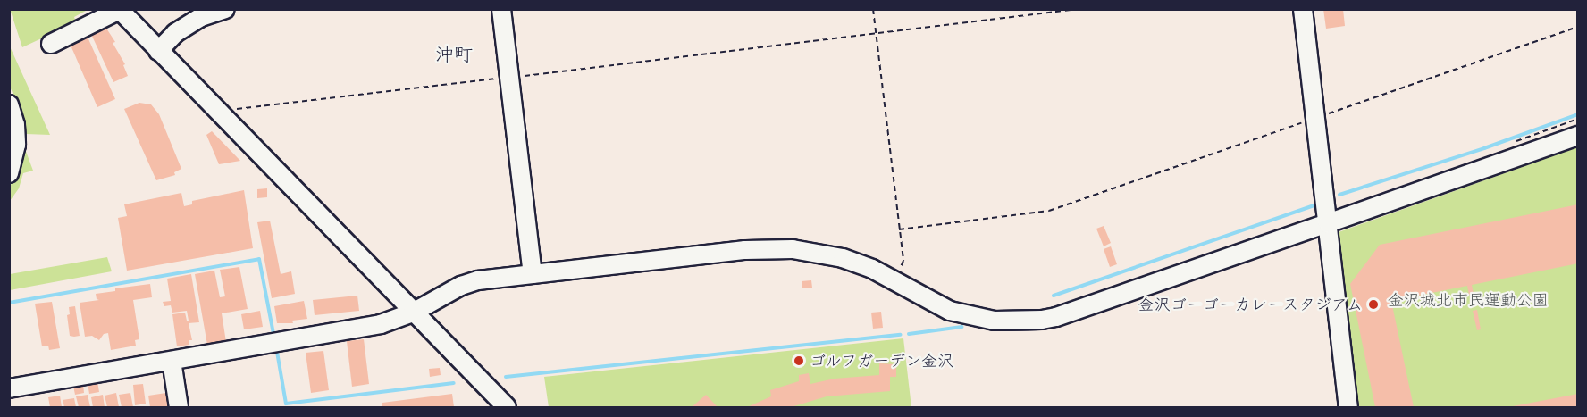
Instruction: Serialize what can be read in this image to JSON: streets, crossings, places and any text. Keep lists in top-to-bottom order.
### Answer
{
  "districts": ["沖町"],
  "parks": ["金沢城北市民運動公園"],
  "places": ["金沢ゴーゴーカレースタジアム", "ゴルフガーデン金沢"]
}
